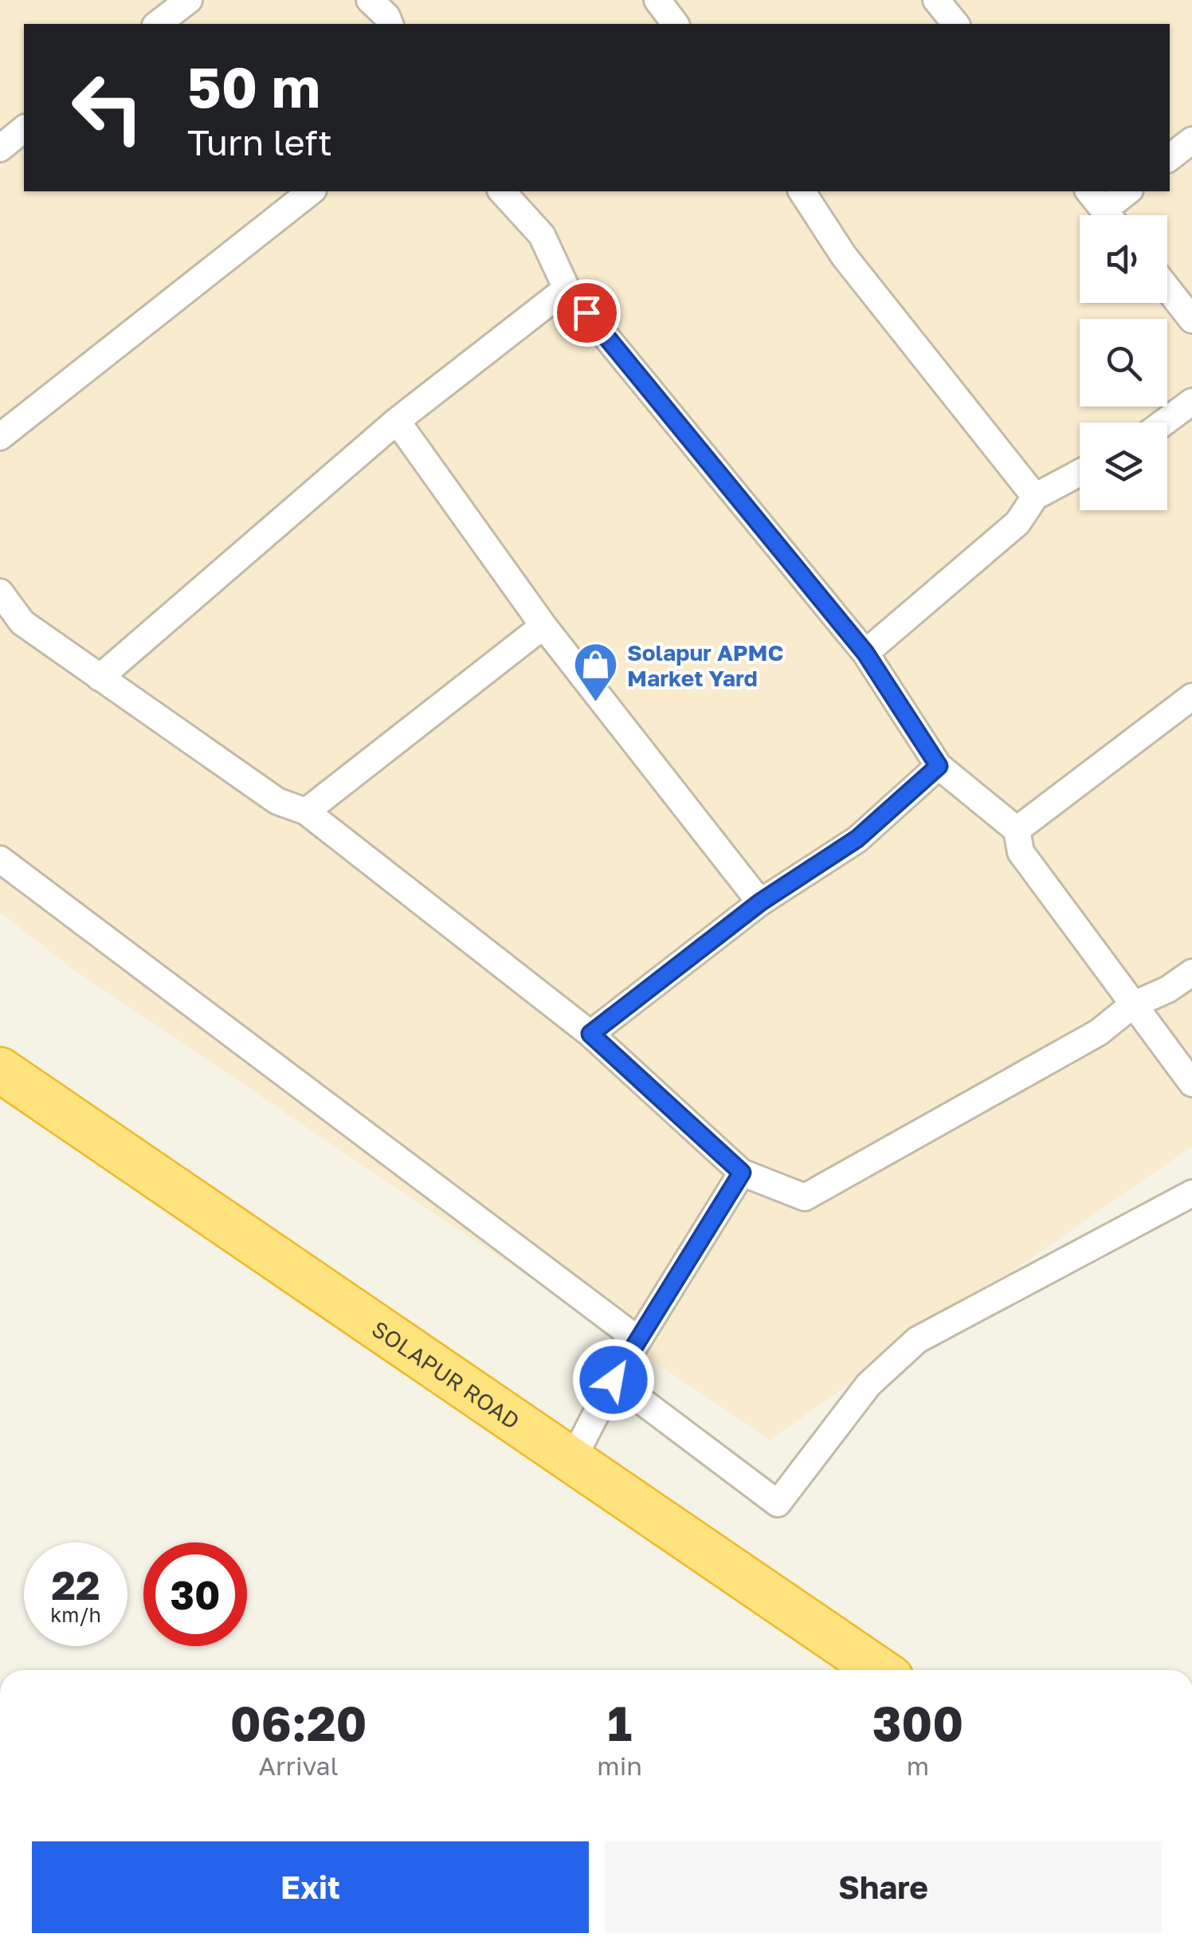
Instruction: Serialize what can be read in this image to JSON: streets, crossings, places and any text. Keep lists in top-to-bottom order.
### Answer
{
  "streets": {
    "highway": ["SOLAPUR ROAD"]
  },
  "places": {
    "shop": ["Solapur APMC Market Yard"]
  },
  "page": {
    "turn": ["50 m", "Turn left"],
    "speed": "22 km/h",
    "limit": "30",
    "eta": [
      "06:20",
      "Arrival",
      "1",
      "min",
      "300",
      "m"
    ],
    "buttons": ["Exit", "Share"]
  }
}
